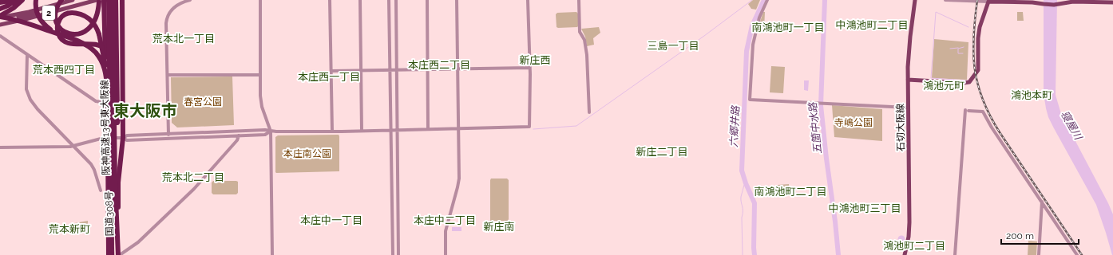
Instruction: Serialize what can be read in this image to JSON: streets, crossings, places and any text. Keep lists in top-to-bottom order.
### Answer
{
  "streets": {
    "highway": ["阪神高速13号東大阪線", "国道308号"],
    "main road": ["2", "石切大阪線"]
  },
  "crossings": [
    ["阪神高速13号東大阪線", "国道308号"]
  ],
  "districts": [
    "中鴻池町二丁目",
    "南鴻池町一丁目",
    "荒本北一丁目",
    "三島一丁目",
    "新庄西",
    "本庄西二丁目",
    "荒本西四丁目",
    "本庄西一丁目",
    "鴻池元町",
    "鴻池本町",
    "東大阪市",
    "新庄二丁目",
    "荒本北二丁目",
    "南鴻池町二丁目",
    "中鴻池町三丁目",
    "本庄中一丁目",
    "本庄中二丁目",
    "新庄南",
    "荒本新町",
    "鴻池町二丁目"
  ],
  "water": ["寝屋川", "六郷井路", "五箇中水路"],
  "parks": ["春宮公園", "寺嶋公園", "本庄南公園"],
  "scale_bar": "200 m"
}
